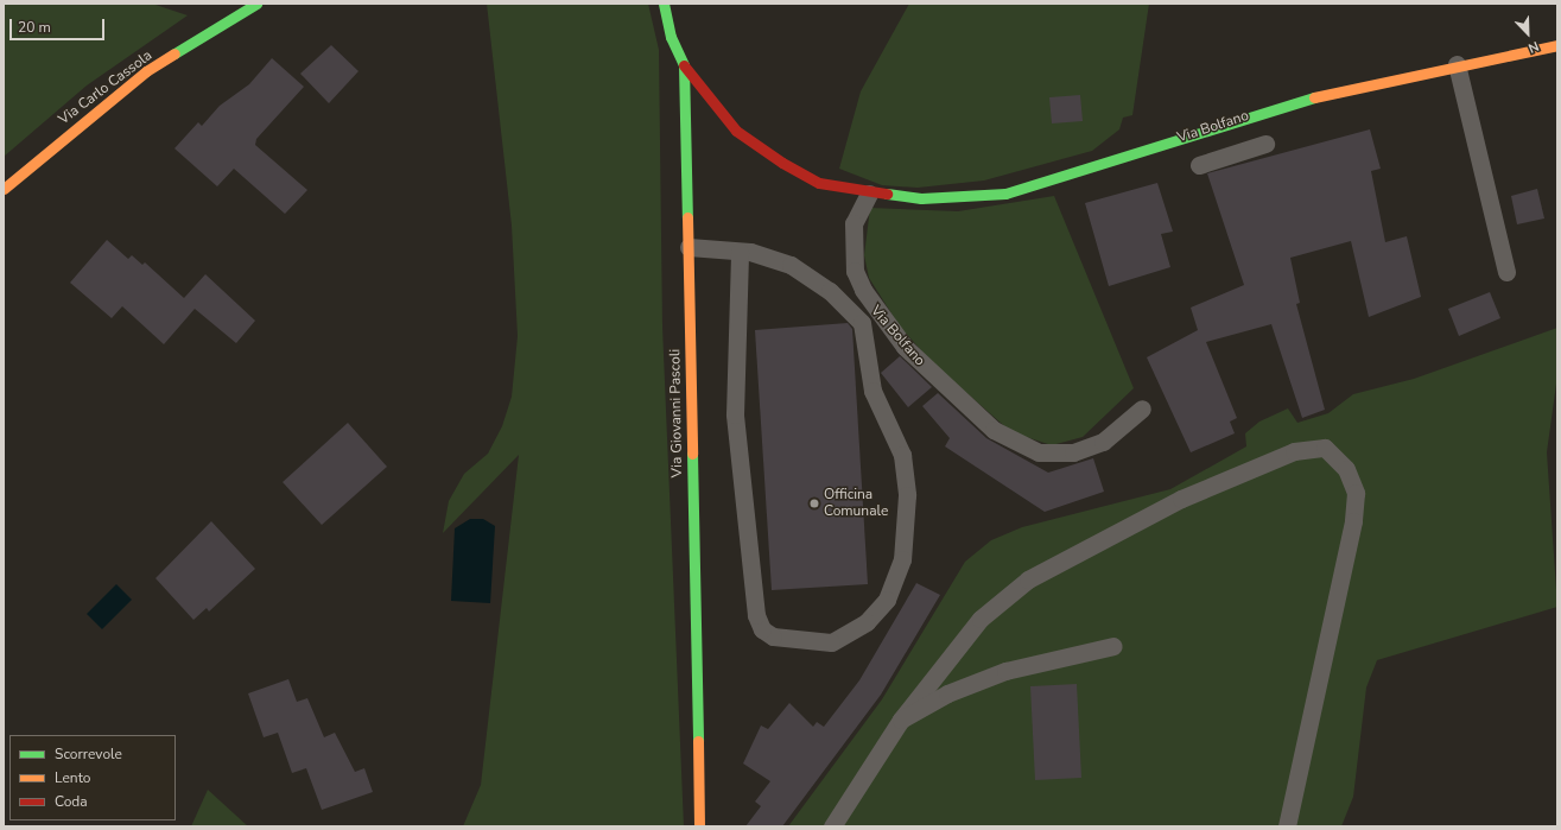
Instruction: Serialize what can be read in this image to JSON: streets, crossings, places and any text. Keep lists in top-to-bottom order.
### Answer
{
  "streets": {
    "street": ["Via Carlo Cassola", "Via Bolfano", "Via Giovanni Pascoli"]
  },
  "crossings": [
    ["Via Bolfano", "Via Giovanni Pascoli"]
  ],
  "places": ["Officina Comunale"],
  "legend": ["Scorrevole", "Lento", "Coda"],
  "scale_bar": "20 m",
  "north": "bottom right"
}
